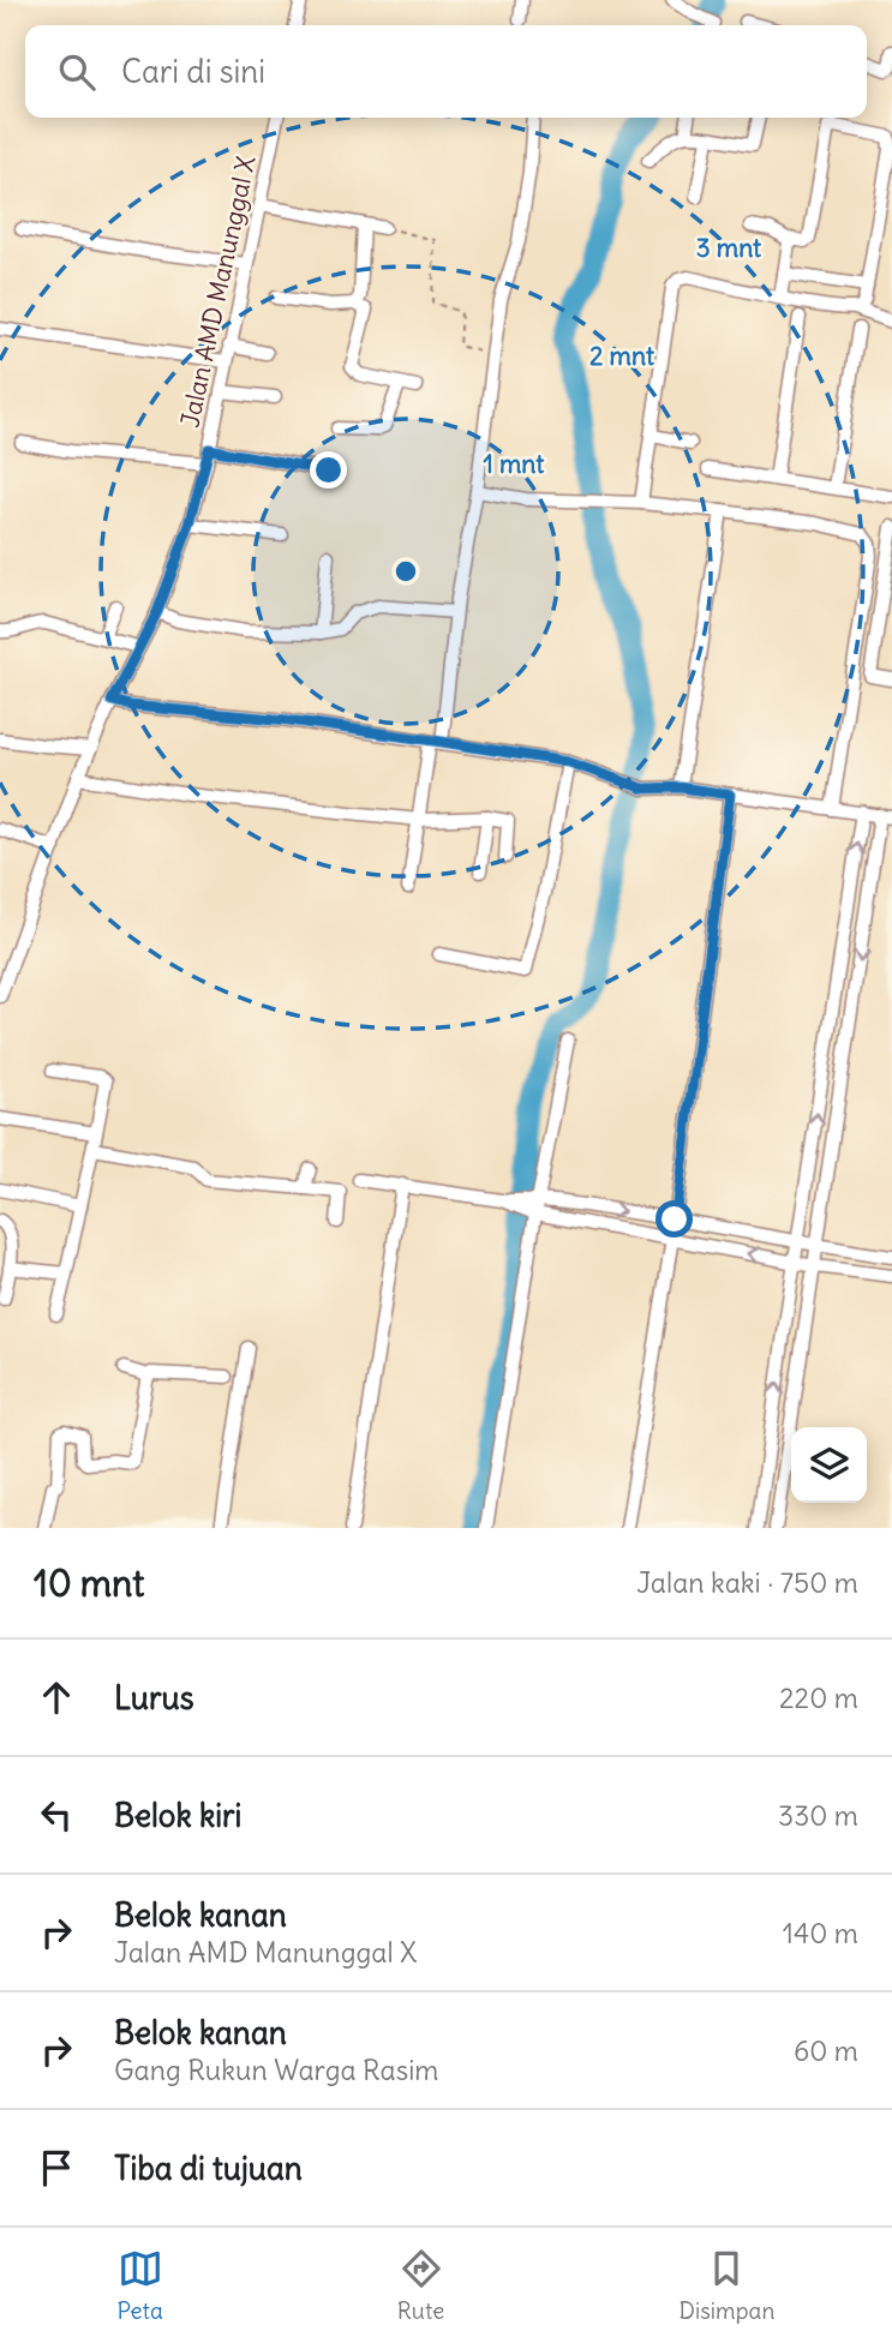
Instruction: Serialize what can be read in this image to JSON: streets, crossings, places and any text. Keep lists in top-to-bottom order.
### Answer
{
  "streets": {
    "street": ["Jalan AMD Manunggal X"]
  },
  "page": {
    "search": "Cari di sini",
    "heading": ["10 mnt", "Jalan kaki · 750 m"],
    "list": [
      ["Lurus", "220 m"],
      ["Belok kiri", "330 m"],
      ["Belok kanan", "Jalan AMD Manunggal X", "140 m"],
      ["Belok kanan", "Gang Rukun Warga Rasim", "60 m"],
      "Tiba di tujuan"
    ],
    "nav": ["Peta", "Rute", "Disimpan"]
  },
  "rings": ["3 mnt", "2 mnt", "1 mnt"]
}
